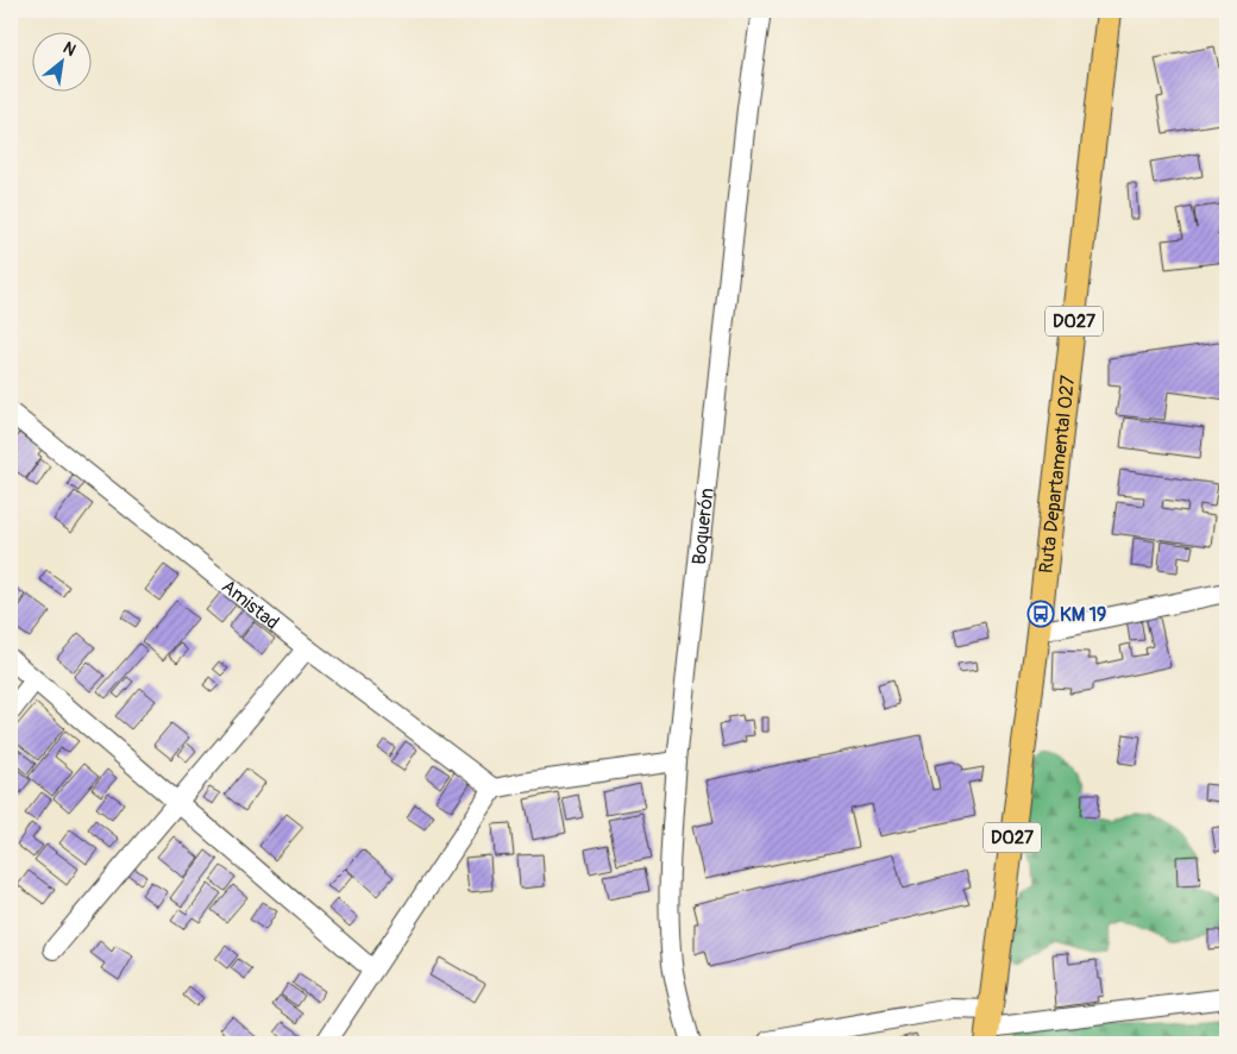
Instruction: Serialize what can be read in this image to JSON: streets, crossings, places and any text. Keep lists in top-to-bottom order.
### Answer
{
  "streets": {
    "main road": ["D027", "Ruta Departamental 027"],
    "street": ["Boquerón", "Amistad"]
  },
  "places": {
    "bus stop": ["KM 19"]
  },
  "north": "top right"
}
